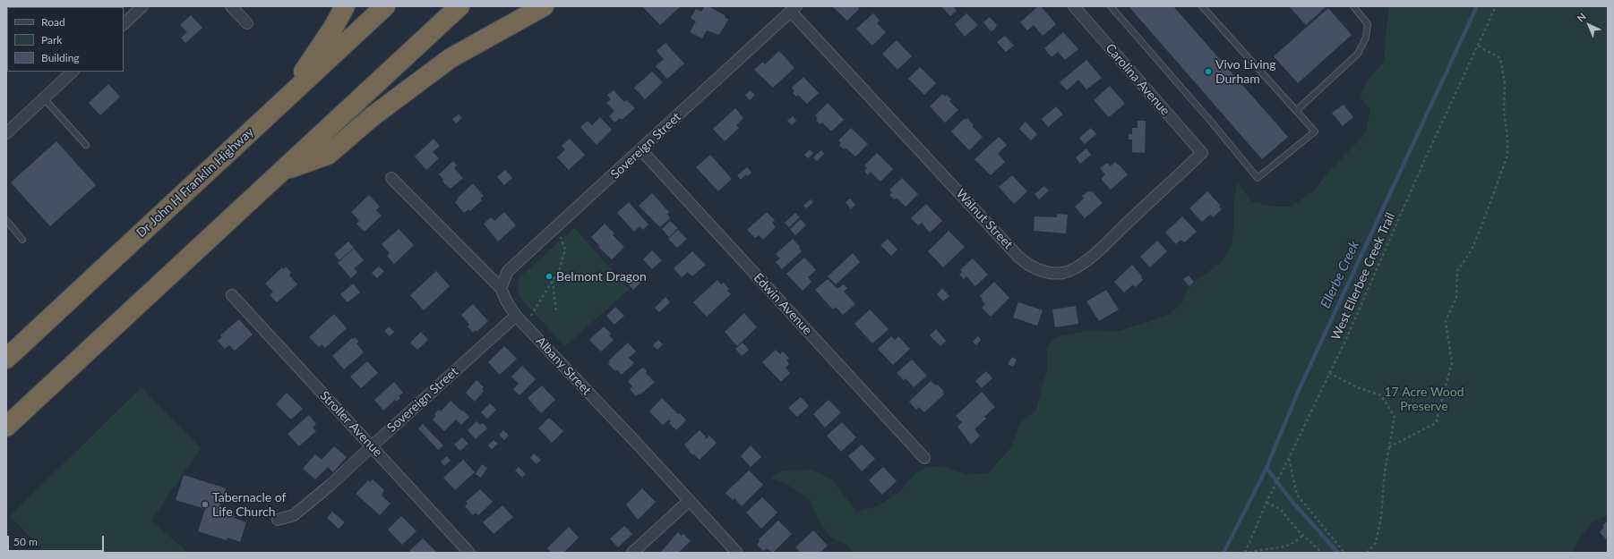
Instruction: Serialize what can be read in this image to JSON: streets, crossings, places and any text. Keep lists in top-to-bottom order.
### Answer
{
  "streets": {
    "highway": ["Dr John H Franklin Highway"],
    "street": [
      "Carolina Avenue",
      "Sovereign Street",
      "Walnut Street",
      "Edwin Avenue",
      "Albany Street",
      "Stroller Avenue"
    ],
    "path": ["West Ellerbee Creek Trail"]
  },
  "crossings": [
    ["Carolina Avenue", "Walnut Street"],
    ["Sovereign Street", "Walnut Street"],
    ["Sovereign Street", "Edwin Avenue"],
    ["Sovereign Street", "Albany Street"],
    ["Sovereign Street", "Stroller Avenue"]
  ],
  "water": ["Ellerbe Creek"],
  "parks": ["17 Acre Wood Preserve"],
  "places": ["Vivo Living Durham", "Belmont Dragon", "Tabernacle of Life Church"],
  "legend": ["Road", "Park", "Building"],
  "scale_bar": "50 m",
  "north": "top left"
}
